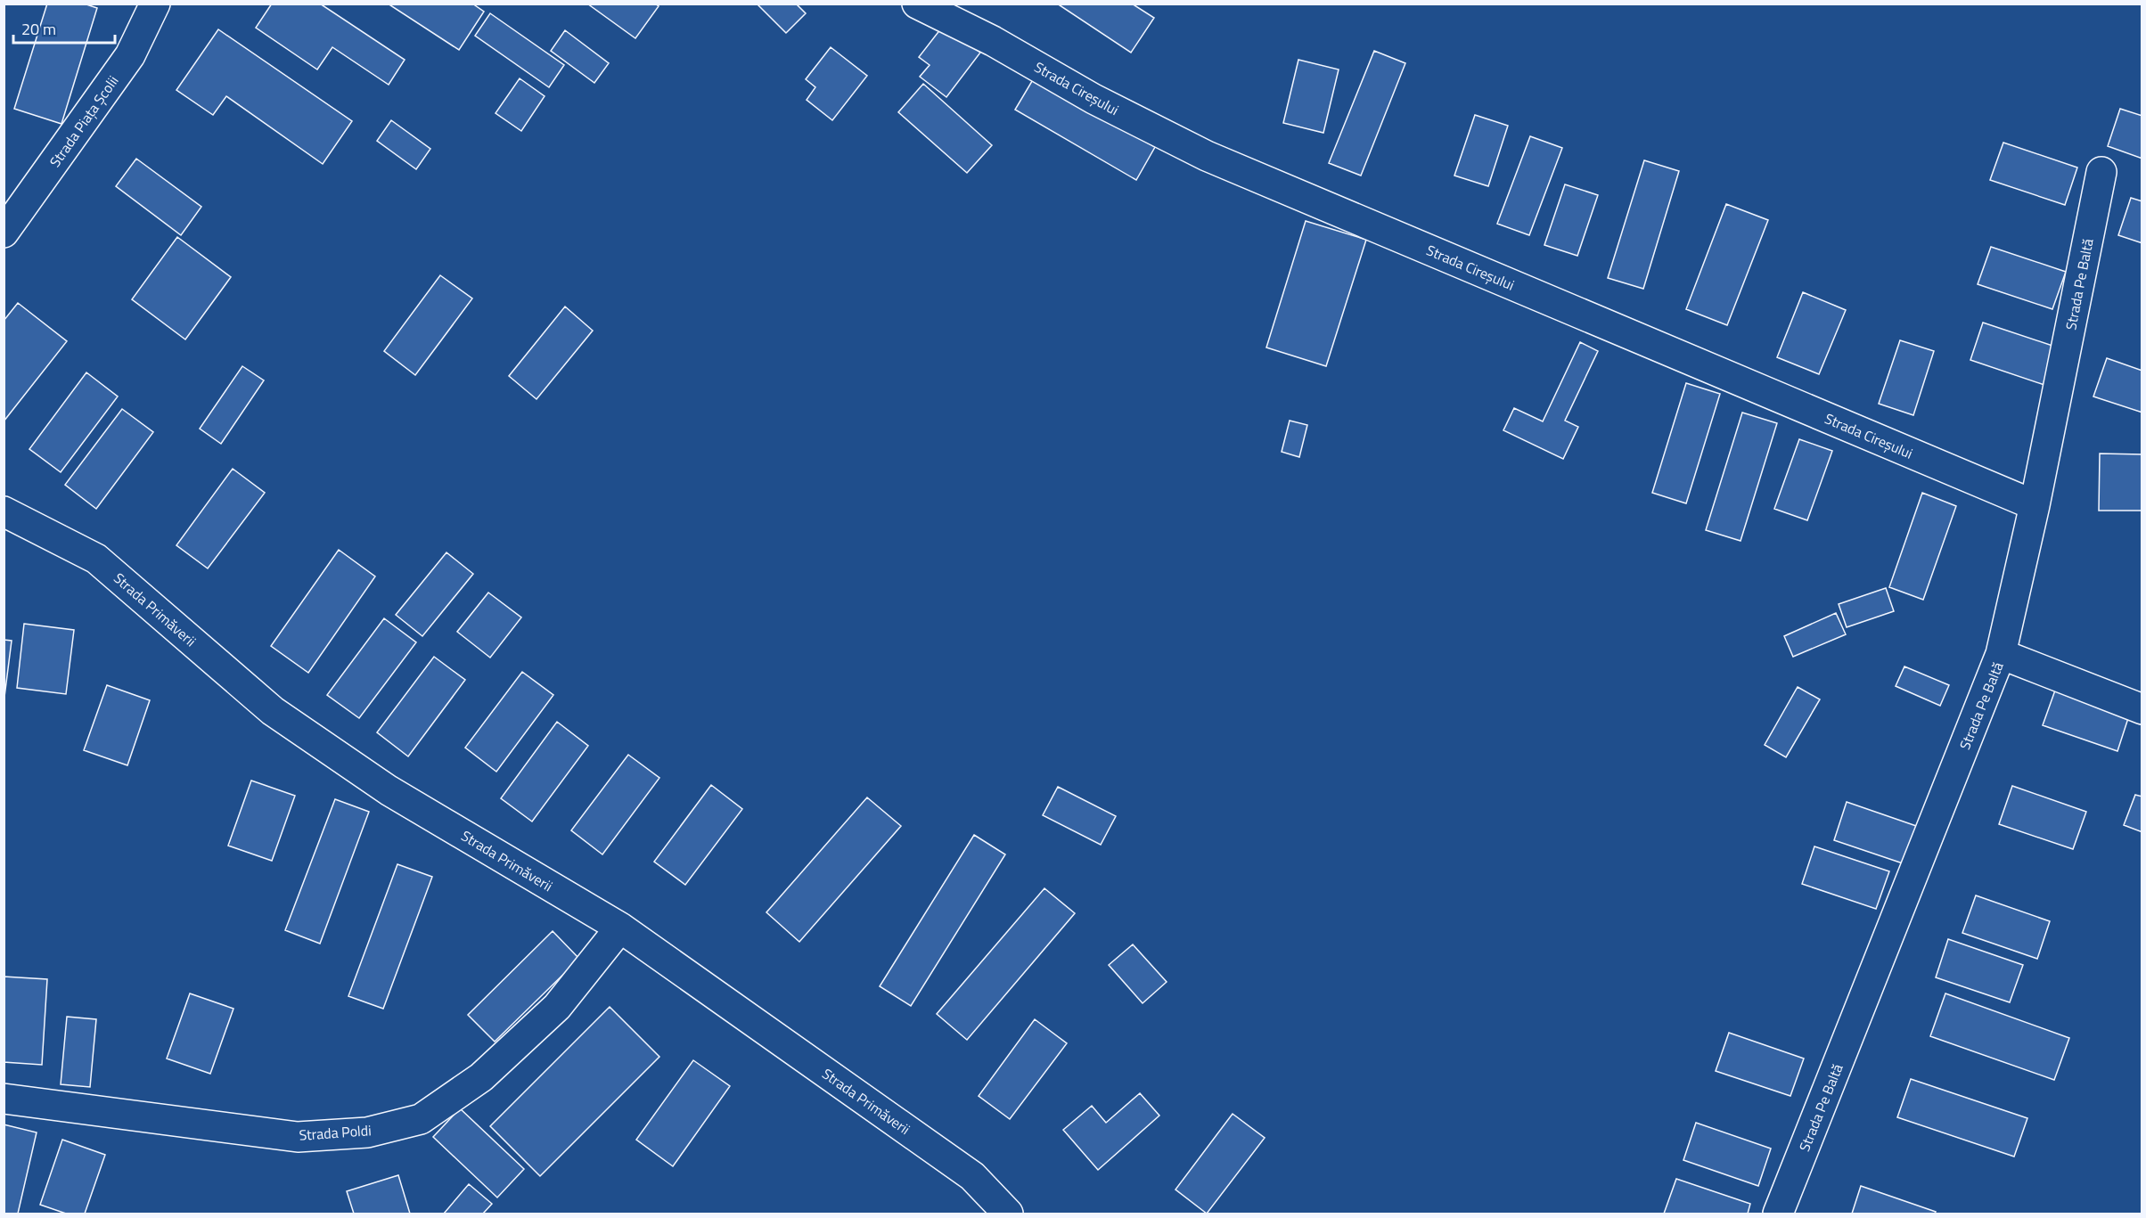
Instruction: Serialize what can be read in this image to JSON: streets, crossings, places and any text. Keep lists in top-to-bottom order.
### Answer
{
  "streets": {
    "street": [
      "Strada Cireșului",
      "Strada Piața Școlii",
      "Strada Pe Baltă",
      "Strada Primăverii",
      "Strada Poldi"
    ]
  },
  "crossings": [
    ["Strada Cireșului", "Strada Pe Baltă"],
    ["Strada Primăverii", "Strada Poldi"]
  ],
  "scale_bar": "20 m"
}
